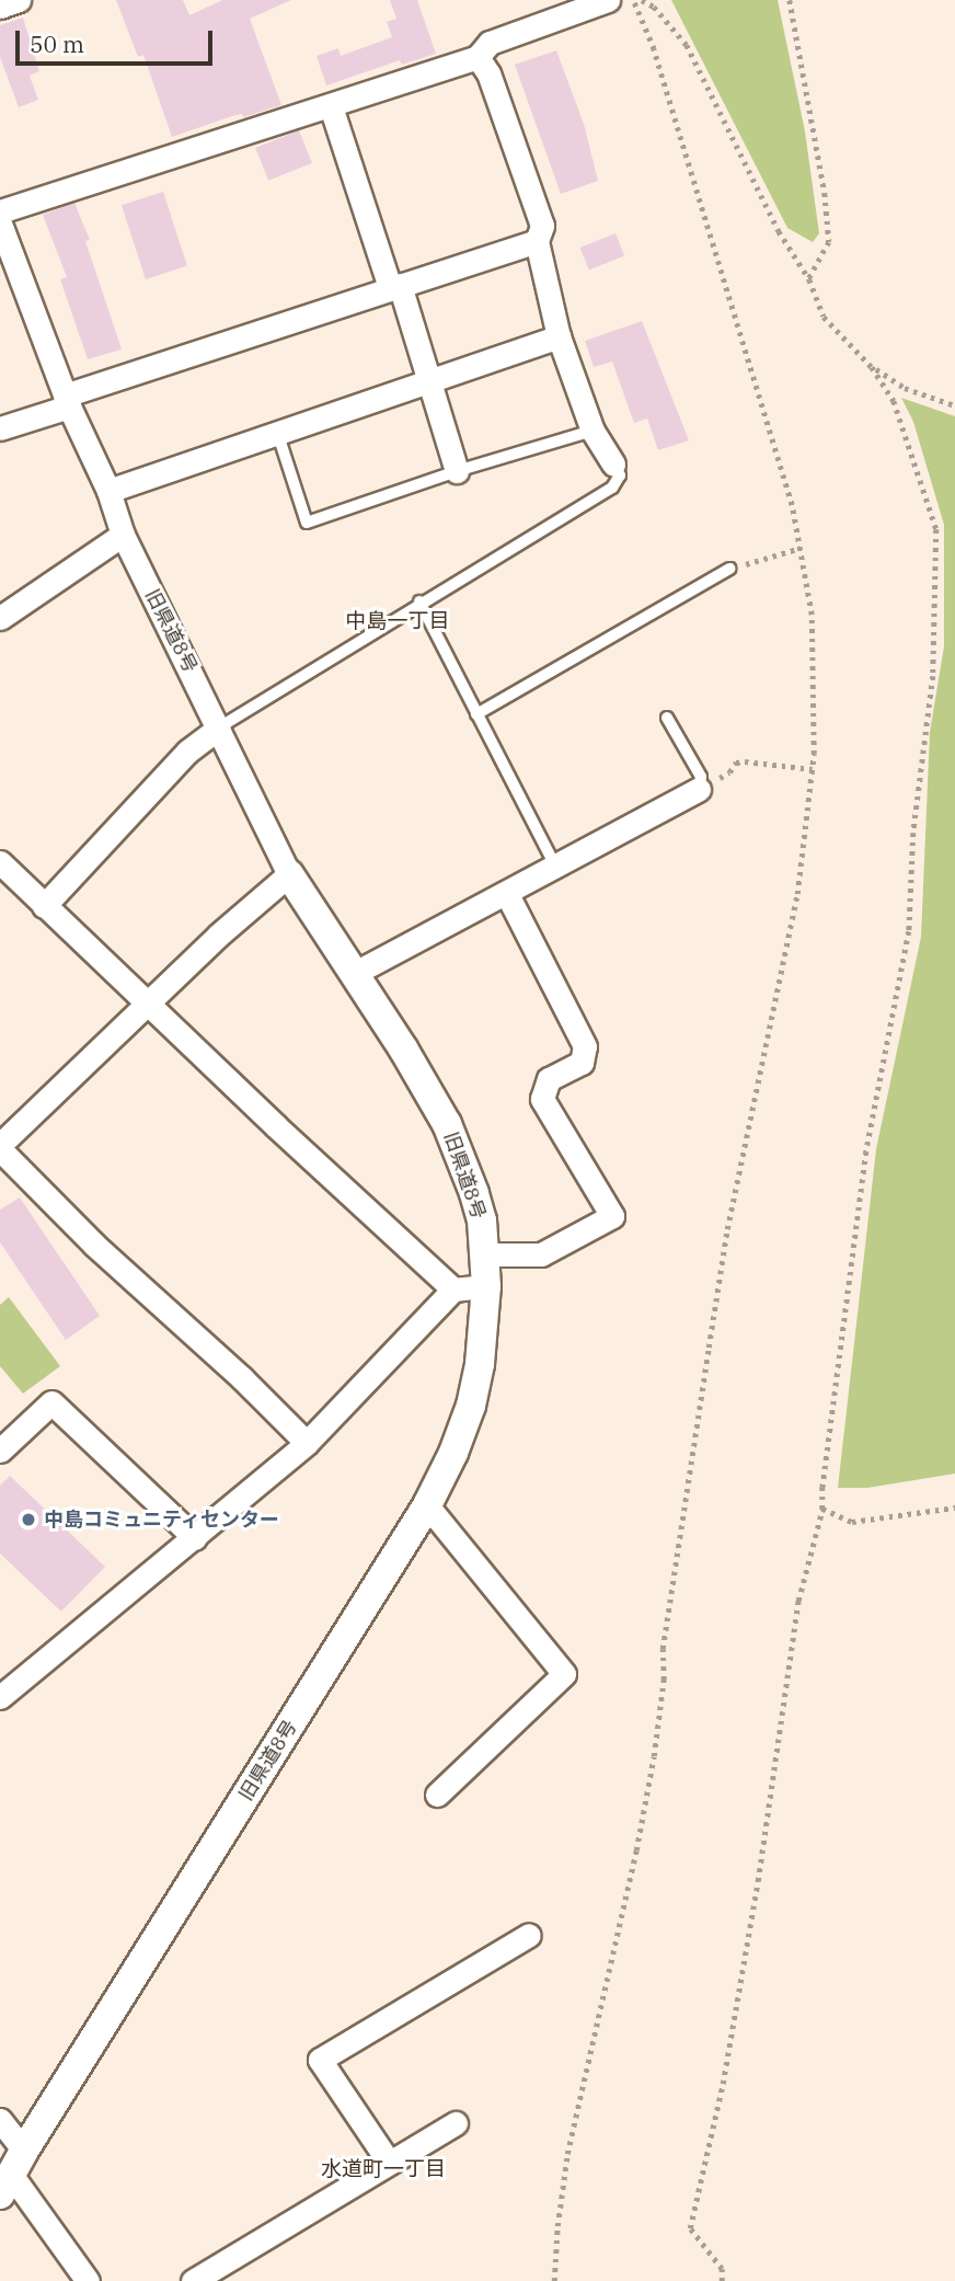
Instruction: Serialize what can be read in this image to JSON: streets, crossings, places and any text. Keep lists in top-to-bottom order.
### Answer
{
  "streets": {
    "street": ["旧県道8号"]
  },
  "districts": ["中島一丁目", "水道町一丁目"],
  "places": ["中島コミュニティセンター"],
  "scale_bar": "50 m"
}
